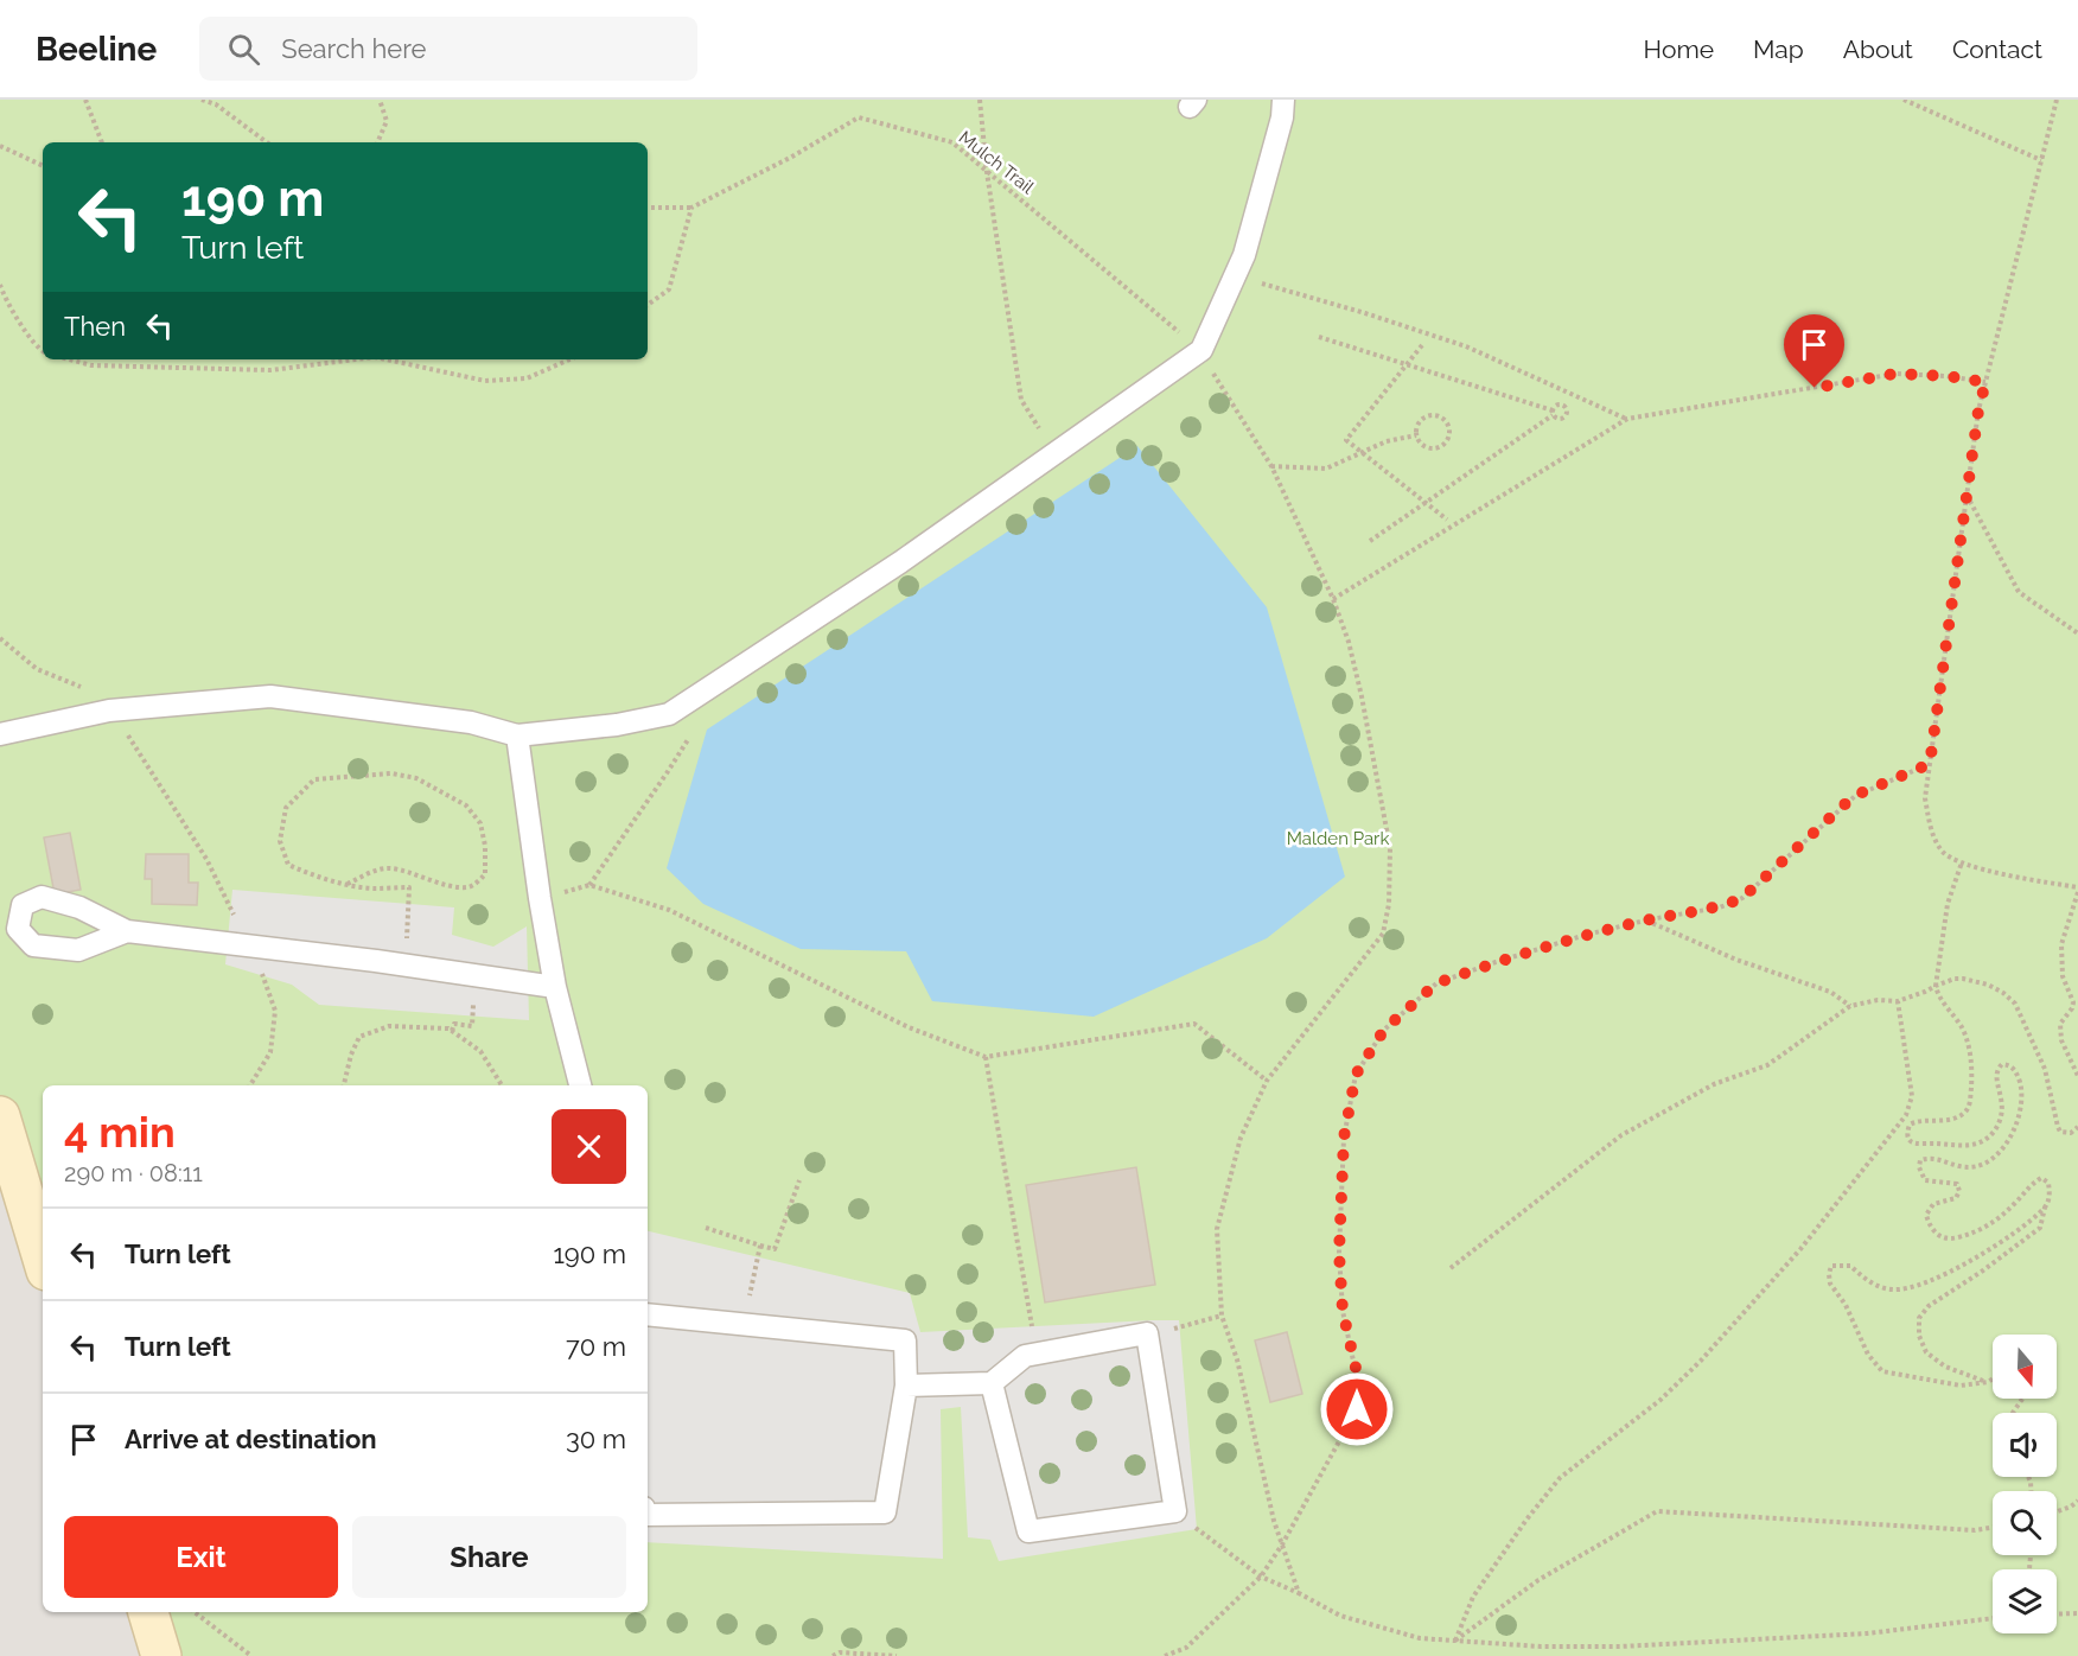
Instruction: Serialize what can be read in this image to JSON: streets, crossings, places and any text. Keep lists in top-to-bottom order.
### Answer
{
  "streets": {
    "path": ["Mulch Trail"]
  },
  "parks": ["Malden Park"],
  "north": "bottom",
  "page": {
    "header": "Beeline",
    "search": "Search here",
    "nav": [
      "Home",
      "Map",
      "About",
      "Contact"
    ],
    "turn": ["190 m", "Turn left"],
    "then": "Then",
    "heading": ["4 min", "290 m · 08:11"],
    "list": [
      {
        "name": "Turn left",
        "value": "190 m"
      },
      {
        "name": "Turn left",
        "value": "70 m"
      },
      {
        "name": "Arrive at destination",
        "value": "30 m"
      }
    ],
    "buttons": ["Exit", "Share"]
  }
}
